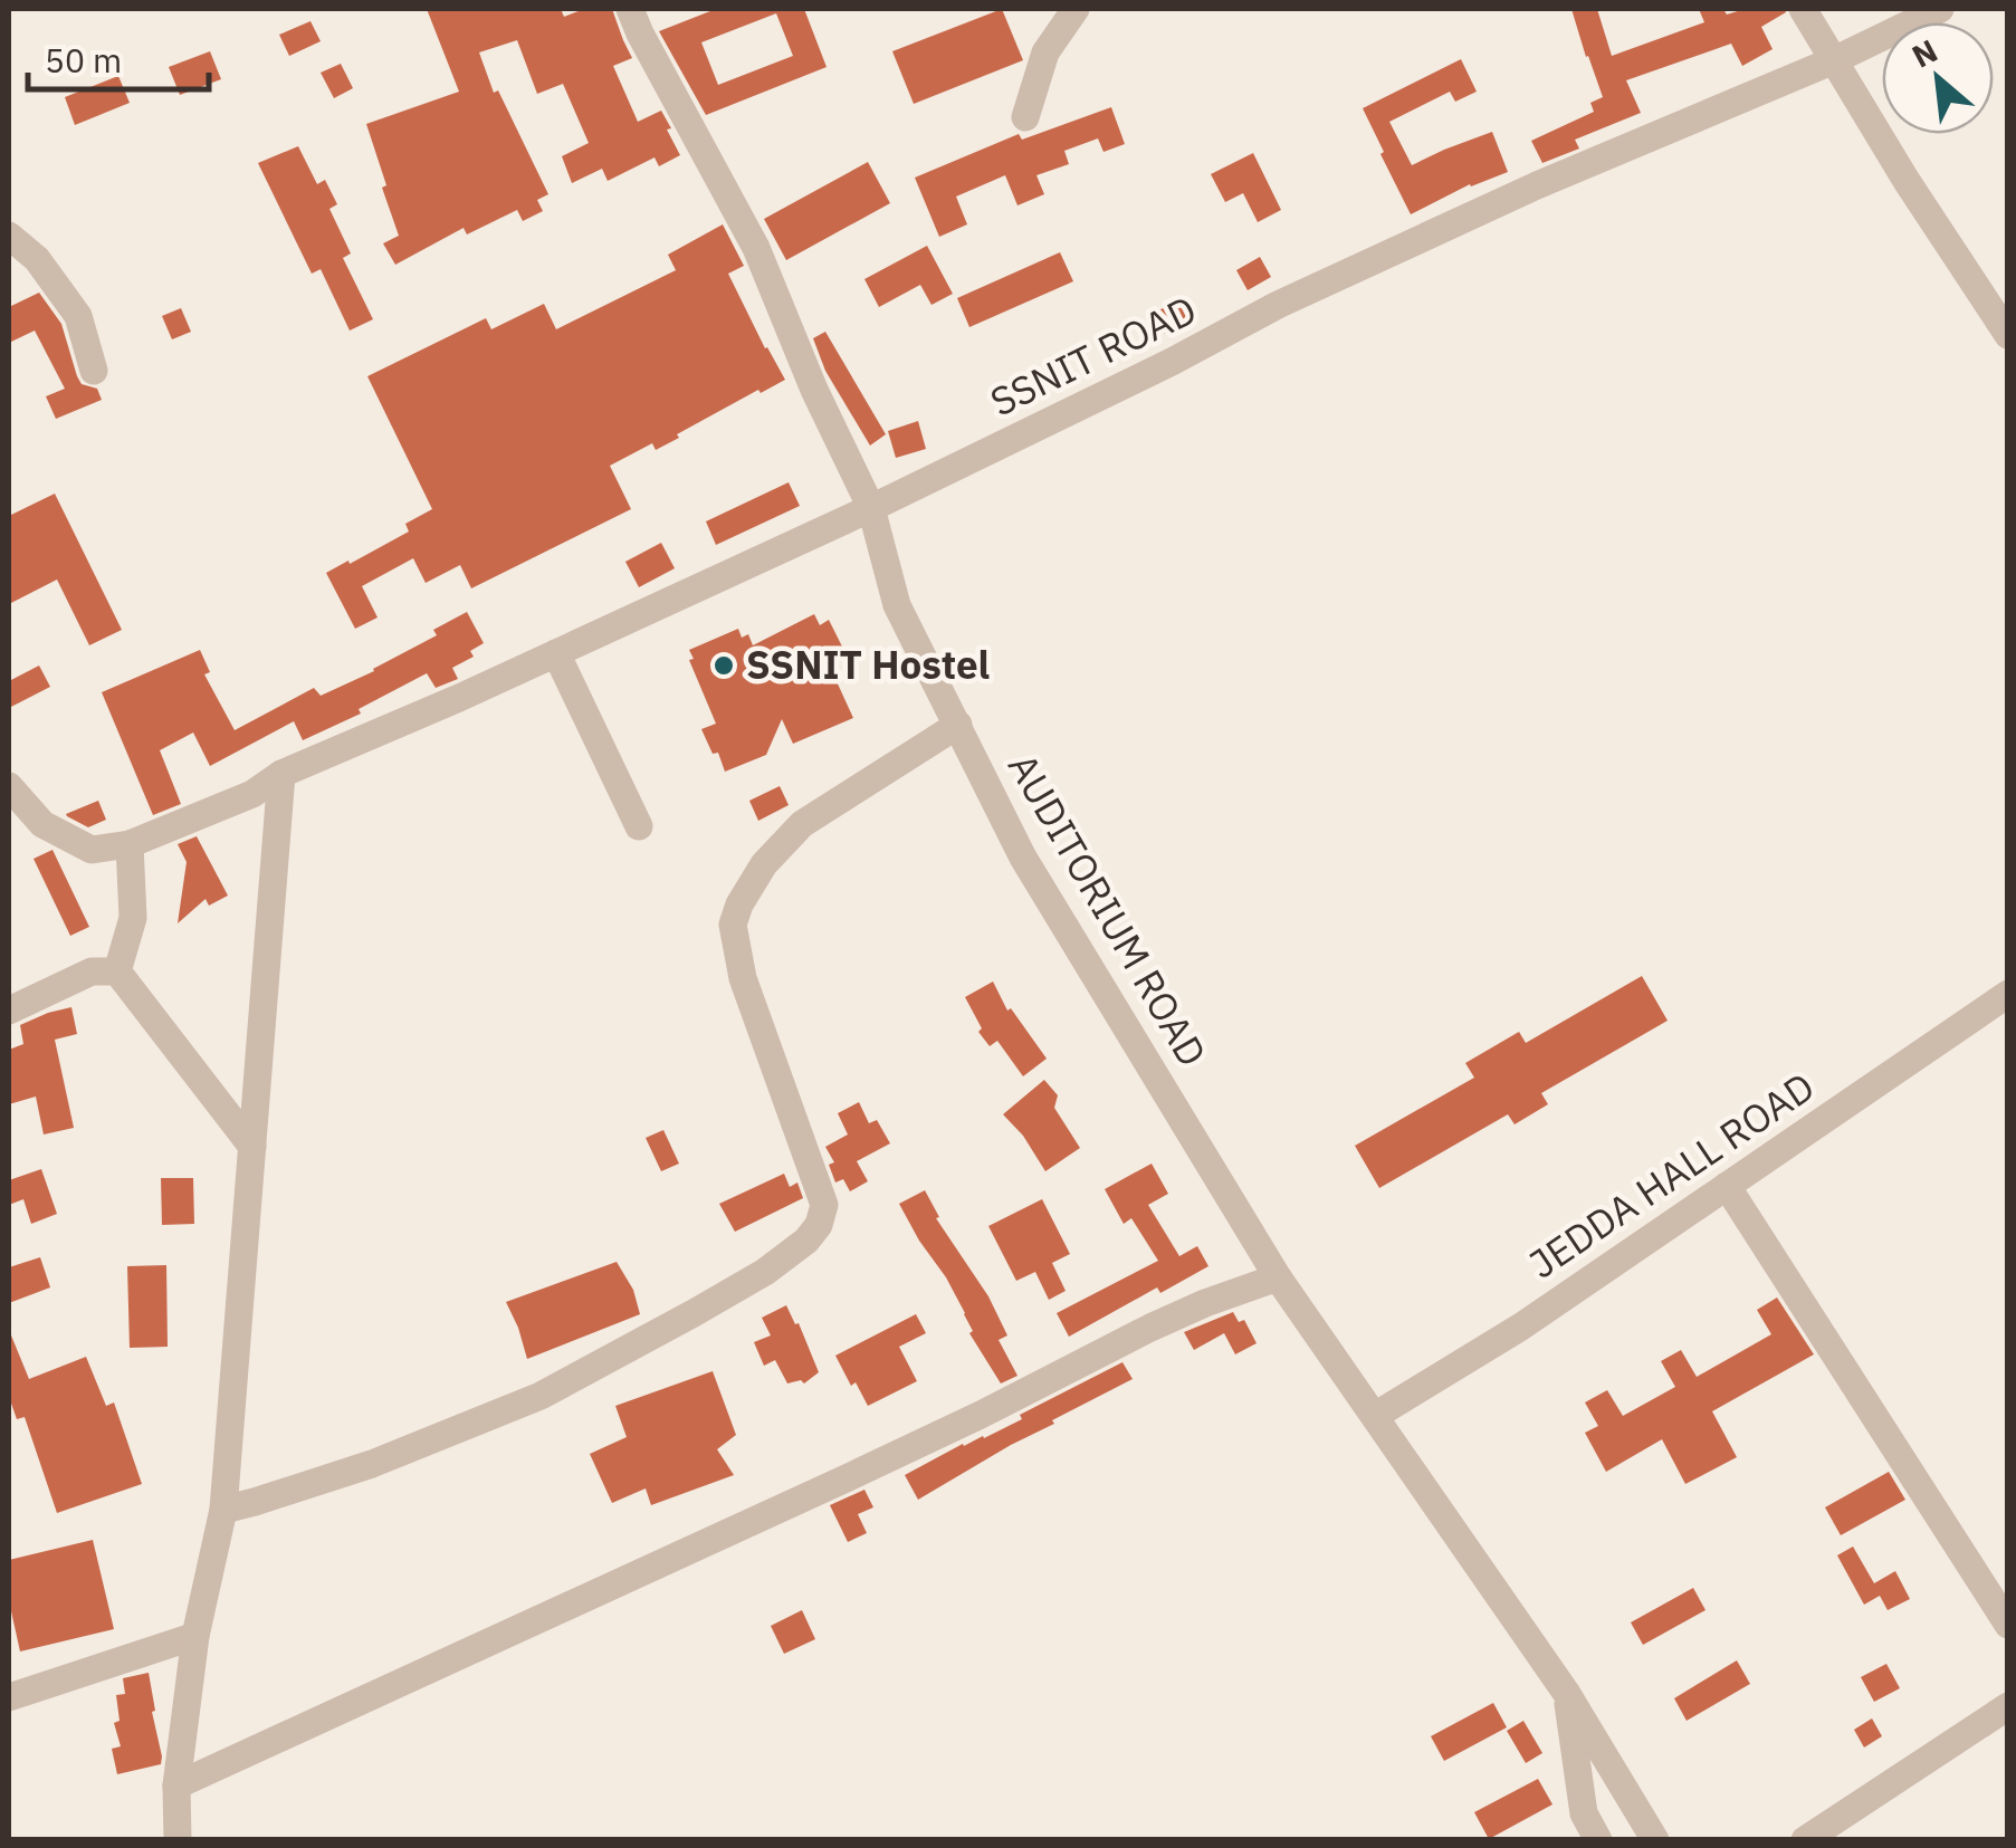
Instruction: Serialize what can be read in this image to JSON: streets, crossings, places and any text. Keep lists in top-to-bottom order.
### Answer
{
  "streets": {
    "street": ["SSNIT ROAD", "AUDITORIUM ROAD", "JEDDA HALL ROAD"]
  },
  "crossings": [
    ["SSNIT ROAD", "AUDITORIUM ROAD"],
    ["AUDITORIUM ROAD", "JEDDA HALL ROAD"]
  ],
  "places": ["SSNIT Hostel"],
  "scale_bar": "50 m",
  "north": "top left"
}
